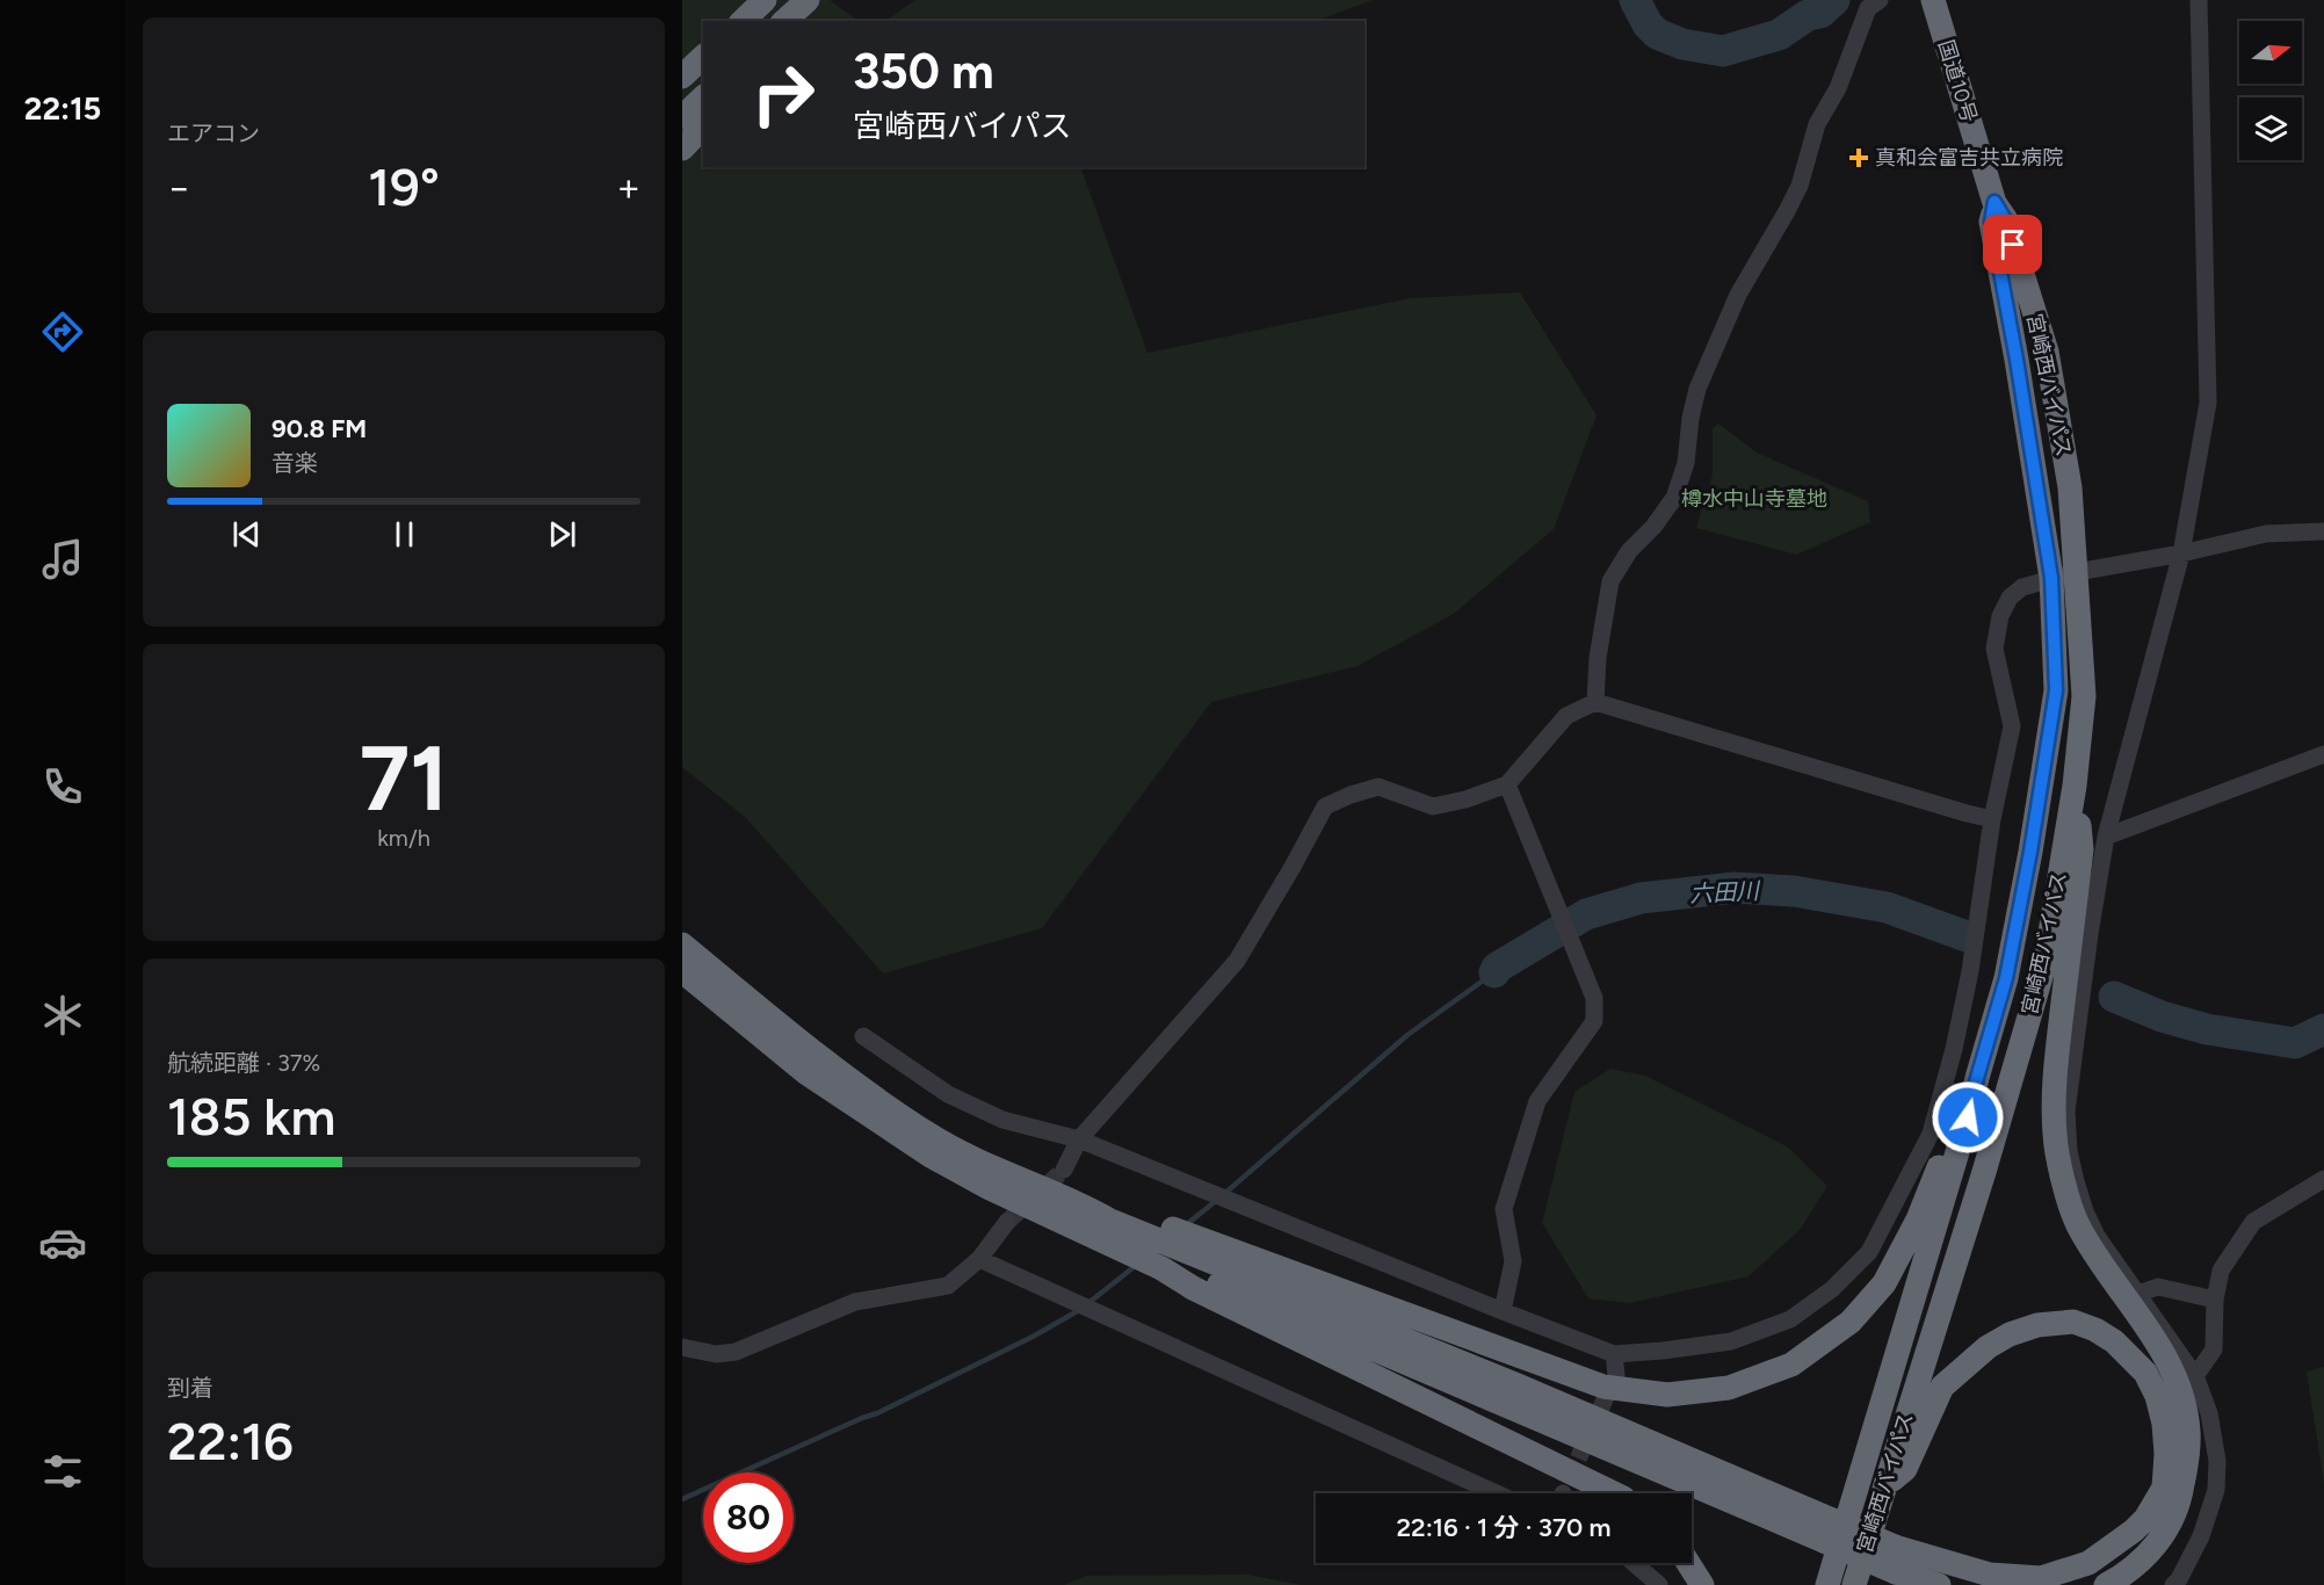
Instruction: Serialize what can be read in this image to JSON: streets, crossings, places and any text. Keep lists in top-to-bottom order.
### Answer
{
  "streets": {
    "highway": ["国道10号", "宮崎西バイパス"]
  },
  "crossings": [
    ["国道10号", "宮崎西バイパス"]
  ],
  "water": ["六田川"],
  "parks": ["樽水中山寺墓地"],
  "places": {
    "health": ["真和会富吉共立病院"]
  },
  "north": "right",
  "page": {
    "tabs": "22:15",
    "tile": [
      "エアコン",
      ["71", "km/h"],
      ["航続距離 · 37%", "185 km"],
      ["到着", "22:16"]
    ],
    "turn": ["350 m", "宮崎西バイパス"],
    "heat": ["−", "19°", "+"],
    "song": ["90.8 FM", "音楽"],
    "limit": "80",
    "trip": "22:16 · 1 分 · 370 m"
  }
}
